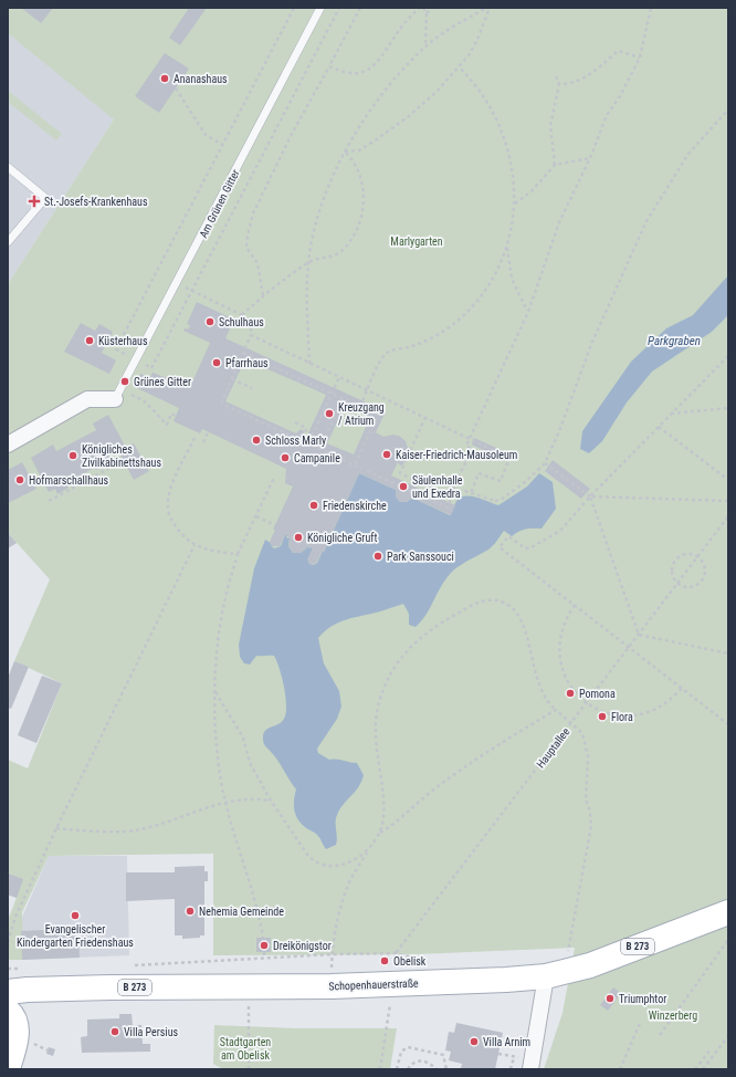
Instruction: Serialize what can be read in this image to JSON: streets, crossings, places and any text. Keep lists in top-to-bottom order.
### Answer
{
  "streets": {
    "main road": ["B 273", "Schopenhauerstraße"],
    "lane": ["Am Grünen Gitter"],
    "path": ["Hauptallee"]
  },
  "water": ["Parkgraben"],
  "parks": ["Marlygarten", "Winzerberg", "Stadtgarten am Obelisk"],
  "places": {
    "other": [
      "Ananashaus",
      "Schulhaus",
      "Küsterhaus",
      "Pfarrhaus",
      "Grünes Gitter",
      "Kreuzgang / Atrium",
      "Schloss Marly",
      "Kaiser-Friedrich-Mausoleum",
      "Königliches Zivilkabinettshaus",
      "Campanile",
      "Hofmarschallhaus",
      "Säulenhalle und Exedra",
      "Friedenskirche",
      "Königliche Gruft",
      "Park Sanssouci",
      "Pomona",
      "Flora",
      "Nehemia Gemeinde",
      "Evangelischer Kindergarten Friedenshaus",
      "Dreikönigstor",
      "Obelisk",
      "Triumphtor",
      "Villa Persius",
      "Villa Arnim"
    ],
    "health": ["St.-Josefs-Krankenhaus"]
  }
}
